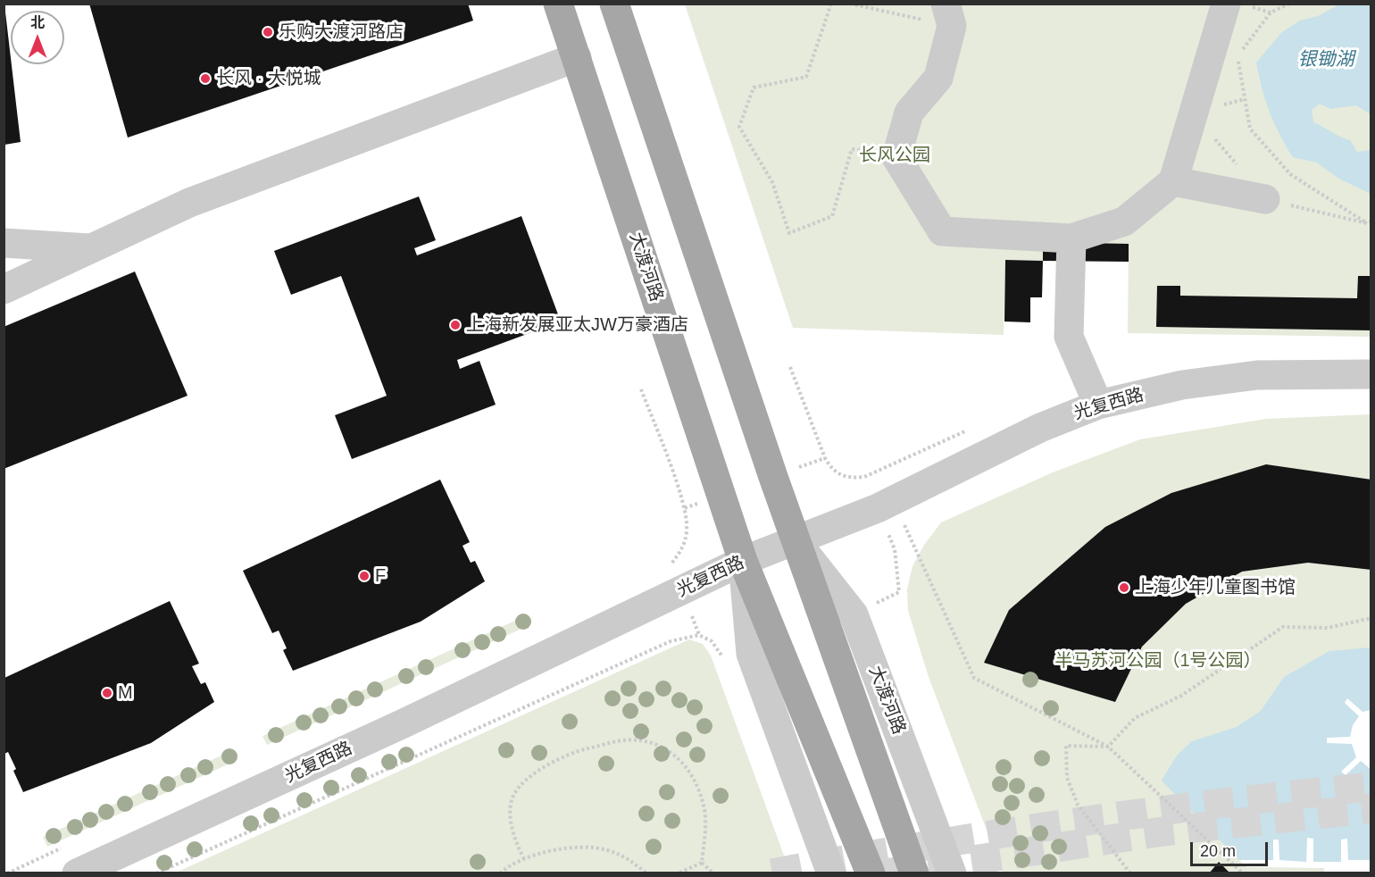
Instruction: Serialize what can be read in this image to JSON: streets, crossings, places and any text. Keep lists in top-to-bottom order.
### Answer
{
  "streets": {
    "main road": ["大渡河路"],
    "street": ["光复西路"]
  },
  "crossings": [
    ["大渡河路", "光复西路"]
  ],
  "water": ["银锄湖"],
  "parks": ["长风公园", "半马苏河公园（1号公园）"],
  "places": [
    "乐购大渡河路店",
    "长风 · 大悦城",
    "上海新发展亚太JW万豪酒店",
    "F",
    "上海少年儿童图书馆",
    "M"
  ],
  "scale_bar": "20 m",
  "north": "top"
}
